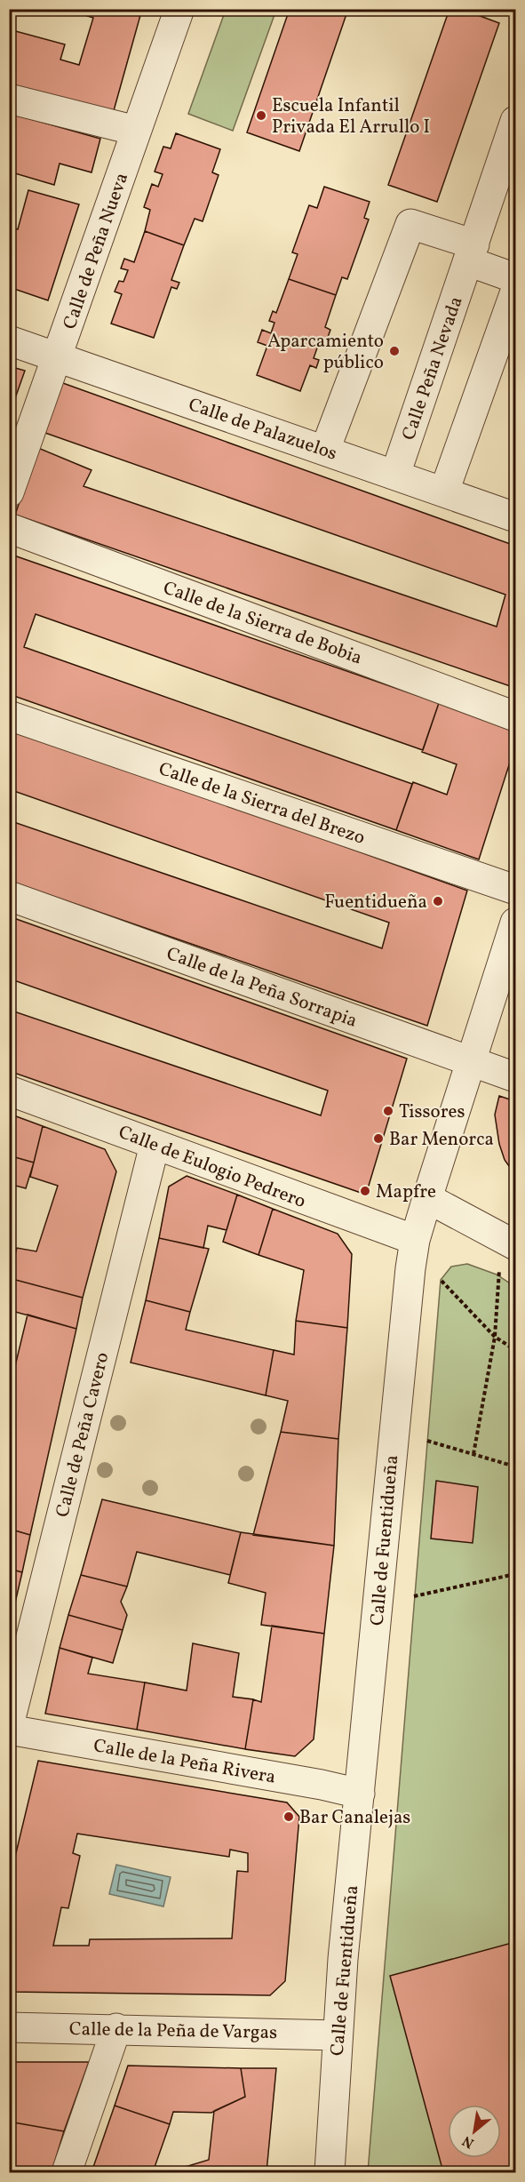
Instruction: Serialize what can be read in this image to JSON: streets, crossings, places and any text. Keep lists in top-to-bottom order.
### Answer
{
  "streets": {
    "street": [
      "Calle de Peña Nueva",
      "Calle Peña Nevada",
      "Calle de Palazuelos",
      "Calle de la Sierra de Bobia",
      "Calle de la Sierra del Brezo",
      "Calle de la Peña Sorrapia",
      "Calle de Eulogio Pedrero",
      "Calle de Peña Cavero",
      "Calle de Fuentidueña",
      "Calle de la Peña Rivera",
      "Calle de la Peña de Vargas"
    ]
  },
  "crossings": [
    ["Calle de Peña Nueva", "Calle de Palazuelos"],
    ["Calle Peña Nevada", "Calle de Palazuelos"],
    ["Calle de la Peña Sorrapia", "Calle de Fuentidueña"],
    ["Calle de Eulogio Pedrero", "Calle de Peña Cavero"],
    ["Calle de Eulogio Pedrero", "Calle de Fuentidueña"],
    ["Calle de Peña Cavero", "Calle de la Peña Rivera"],
    ["Calle de Fuentidueña", "Calle de la Peña Rivera"],
    ["Calle de Fuentidueña", "Calle de la Peña de Vargas"]
  ],
  "places": [
    "Escuela Infantil Privada El Arrullo I",
    "Aparcamiento público",
    "Fuentidueña",
    "Tissores",
    "Bar Menorca",
    "Mapfre",
    "Bar Canalejas"
  ],
  "north": "bottom left"
}
